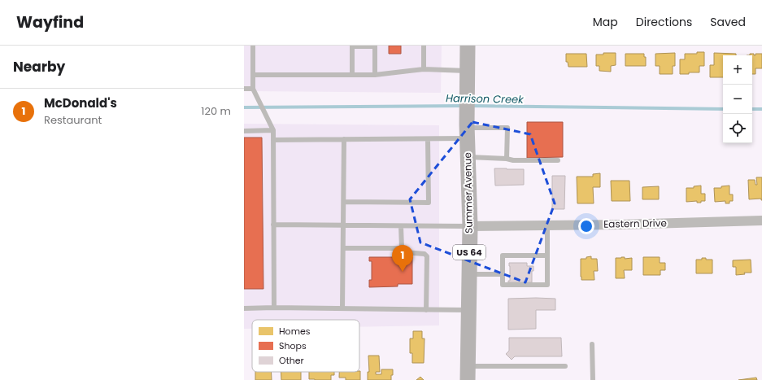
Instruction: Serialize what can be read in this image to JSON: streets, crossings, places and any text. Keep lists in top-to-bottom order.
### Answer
{
  "streets": {
    "main road": ["Summer Avenue", "US 64"],
    "street": ["Eastern Drive"]
  },
  "crossings": [
    ["Summer Avenue", "Eastern Drive"]
  ],
  "water": ["Harrison Creek"],
  "legend": ["Homes", "Shops", "Other"],
  "page": {
    "header": "Wayfind",
    "nav": ["Map", "Directions", "Saved"],
    "heading": "Nearby",
    "map_buttons": ["+", "−"],
    "list": [
      {
        "mark": "1",
        "name": "McDonald's",
        "note": "Restaurant",
        "value": "120 m"
      }
    ],
    "pins": "1"
  }
}
